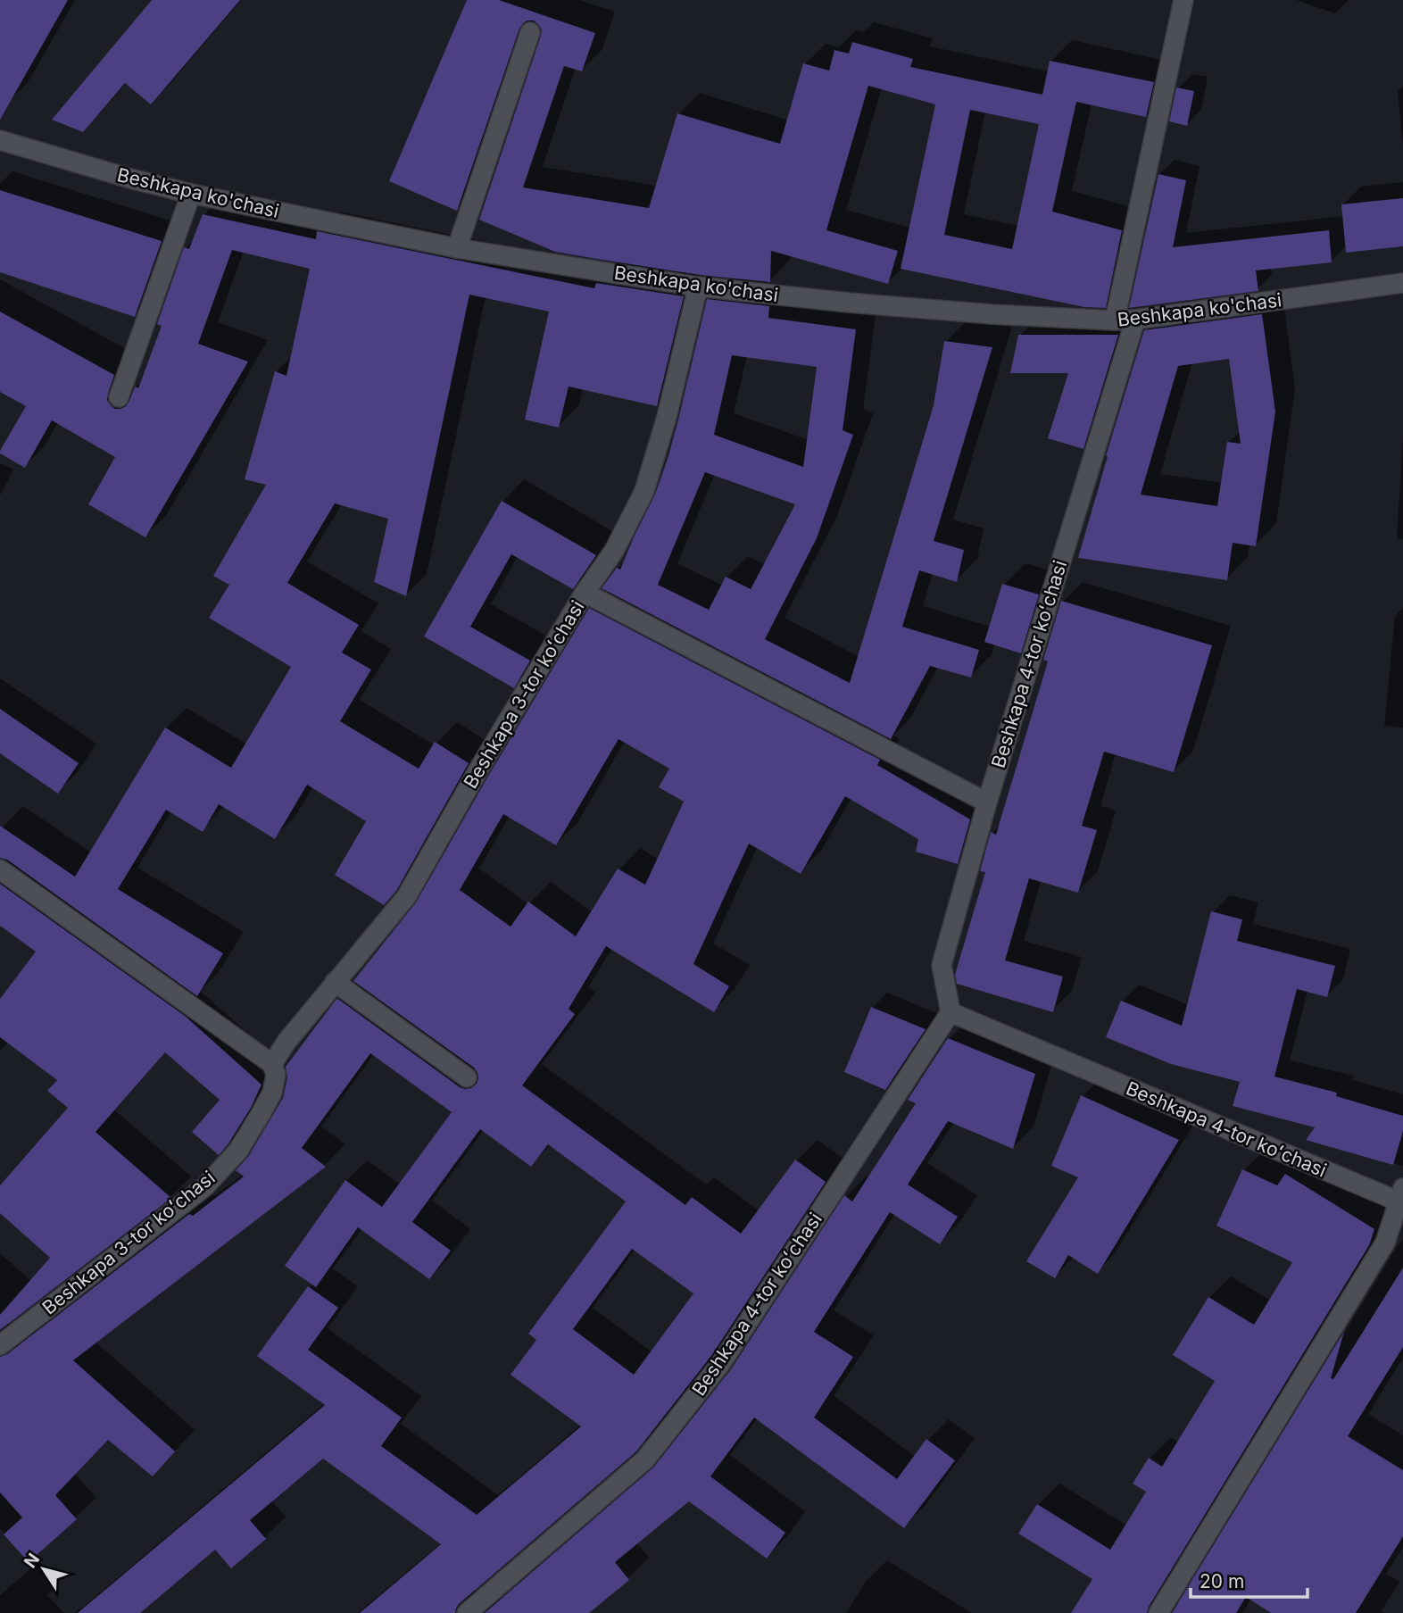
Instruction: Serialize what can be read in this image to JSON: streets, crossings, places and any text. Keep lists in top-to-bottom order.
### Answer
{
  "streets": {
    "street": ["Beshkapa ko'chasi", "Beshkapa 4-tor koʻchasi", "Beshkapa 3-tor koʻchasi"]
  },
  "crossings": [
    ["Beshkapa ko'chasi", "Beshkapa 4-tor koʻchasi"],
    ["Beshkapa ko'chasi", "Beshkapa 3-tor koʻchasi"]
  ],
  "scale_bar": "20 m",
  "north": "top left"
}
